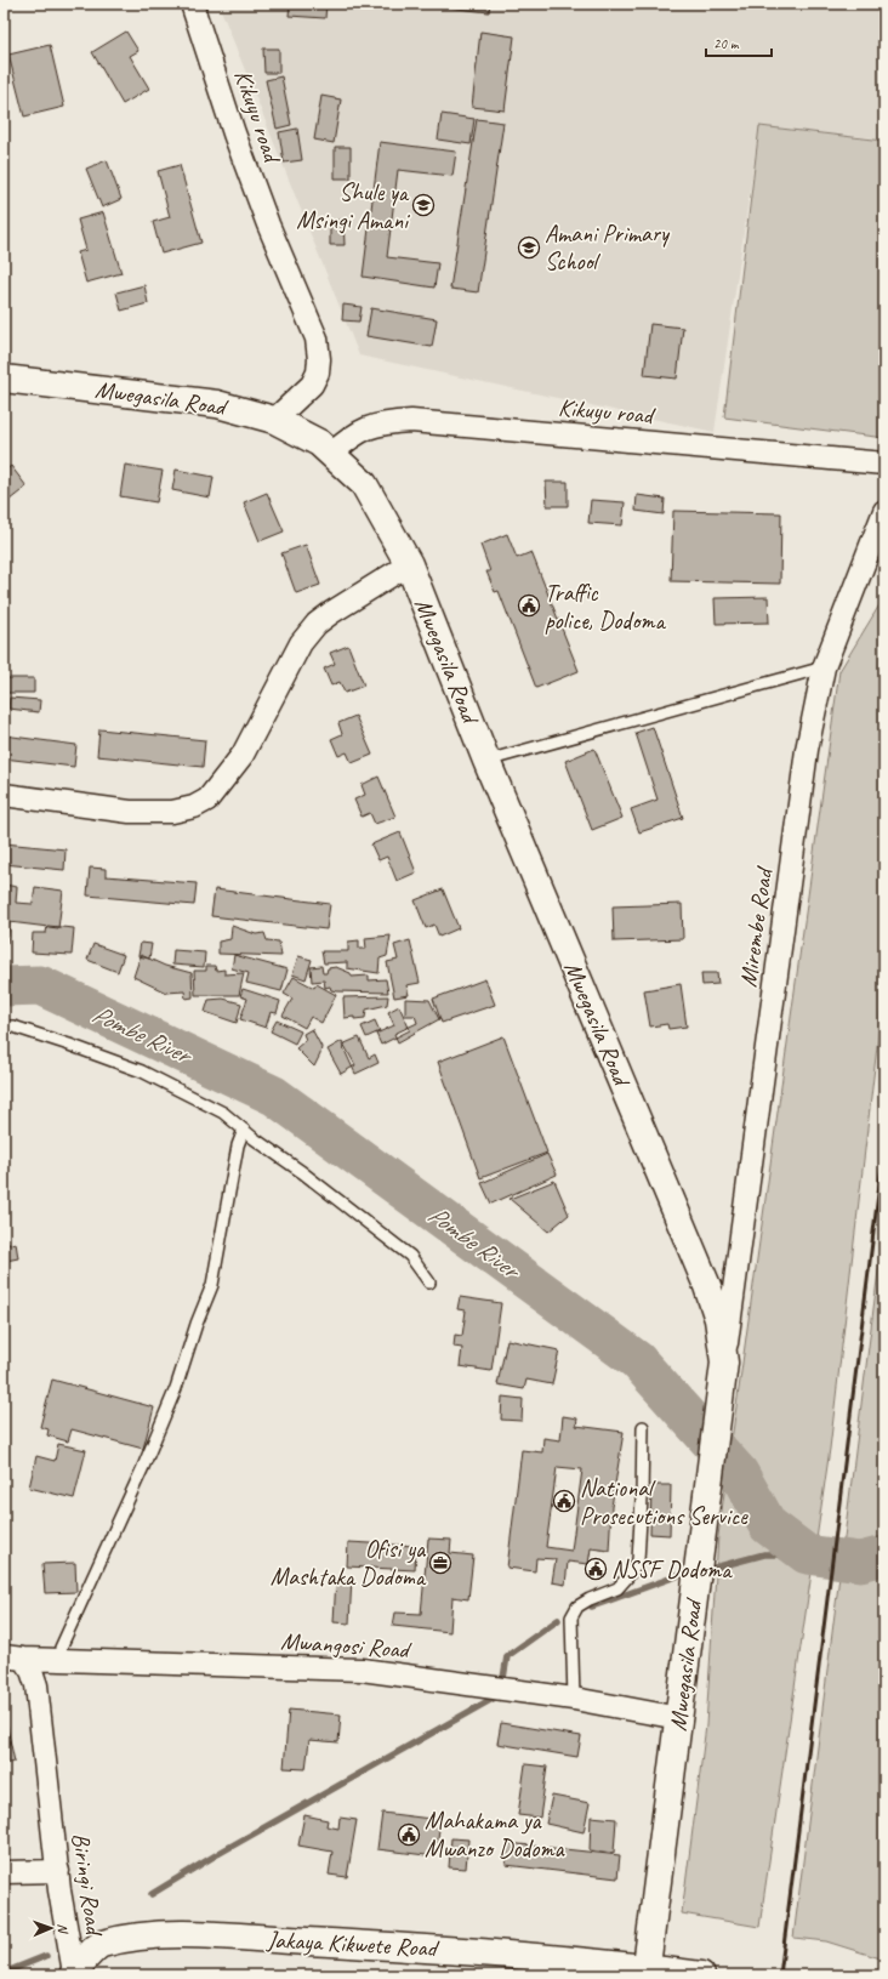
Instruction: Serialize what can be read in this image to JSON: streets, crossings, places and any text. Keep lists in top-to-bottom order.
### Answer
{
  "streets": {
    "street": [
      "Kikuyu road",
      "Mwegasila Road",
      "Mirembe Road",
      "Mwangosi Road",
      "Biringi Road",
      "Jakaya Kikwete Road"
    ]
  },
  "crossings": [
    ["Kikuyu road", "Mwegasila Road"],
    ["Mwegasila Road", "Mirembe Road"],
    ["Mwegasila Road", "Mwangosi Road"],
    ["Mwegasila Road", "Jakaya Kikwete Road"],
    ["Mwangosi Road", "Biringi Road"],
    ["Biringi Road", "Jakaya Kikwete Road"]
  ],
  "water": ["Pombe River"],
  "places": {
    "school or university": ["Shule ya Msingi Amani", "Amani Primary School"],
    "public building": [
      "Traffic police, Dodoma",
      "National Prosecutions Service",
      "NSSF Dodoma",
      "Mahakama ya Mwanzo Dodoma"
    ],
    "office": ["Ofisi ya Mashtaka Dodoma"]
  },
  "scale_bar": "20 m",
  "north": "right"
}
